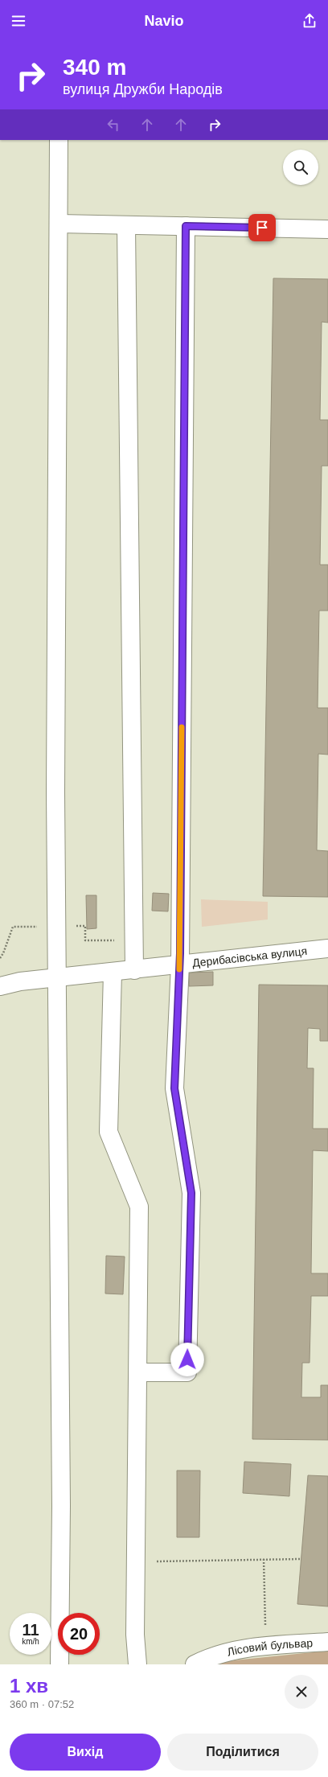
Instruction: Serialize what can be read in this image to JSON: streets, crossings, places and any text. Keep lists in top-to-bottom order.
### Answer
{
  "streets": {
    "main road": ["Дерибасівська вулиця", "Лісовий бульвар"]
  },
  "page": {
    "header": "Navio",
    "turn": ["340 m", "вулиця Дружби Народів"],
    "speed": "11 km/h",
    "limit": "20",
    "heading": ["1 хв", "360 m · 07:52"],
    "buttons": ["Вихід", "Поділитися"]
  }
}
